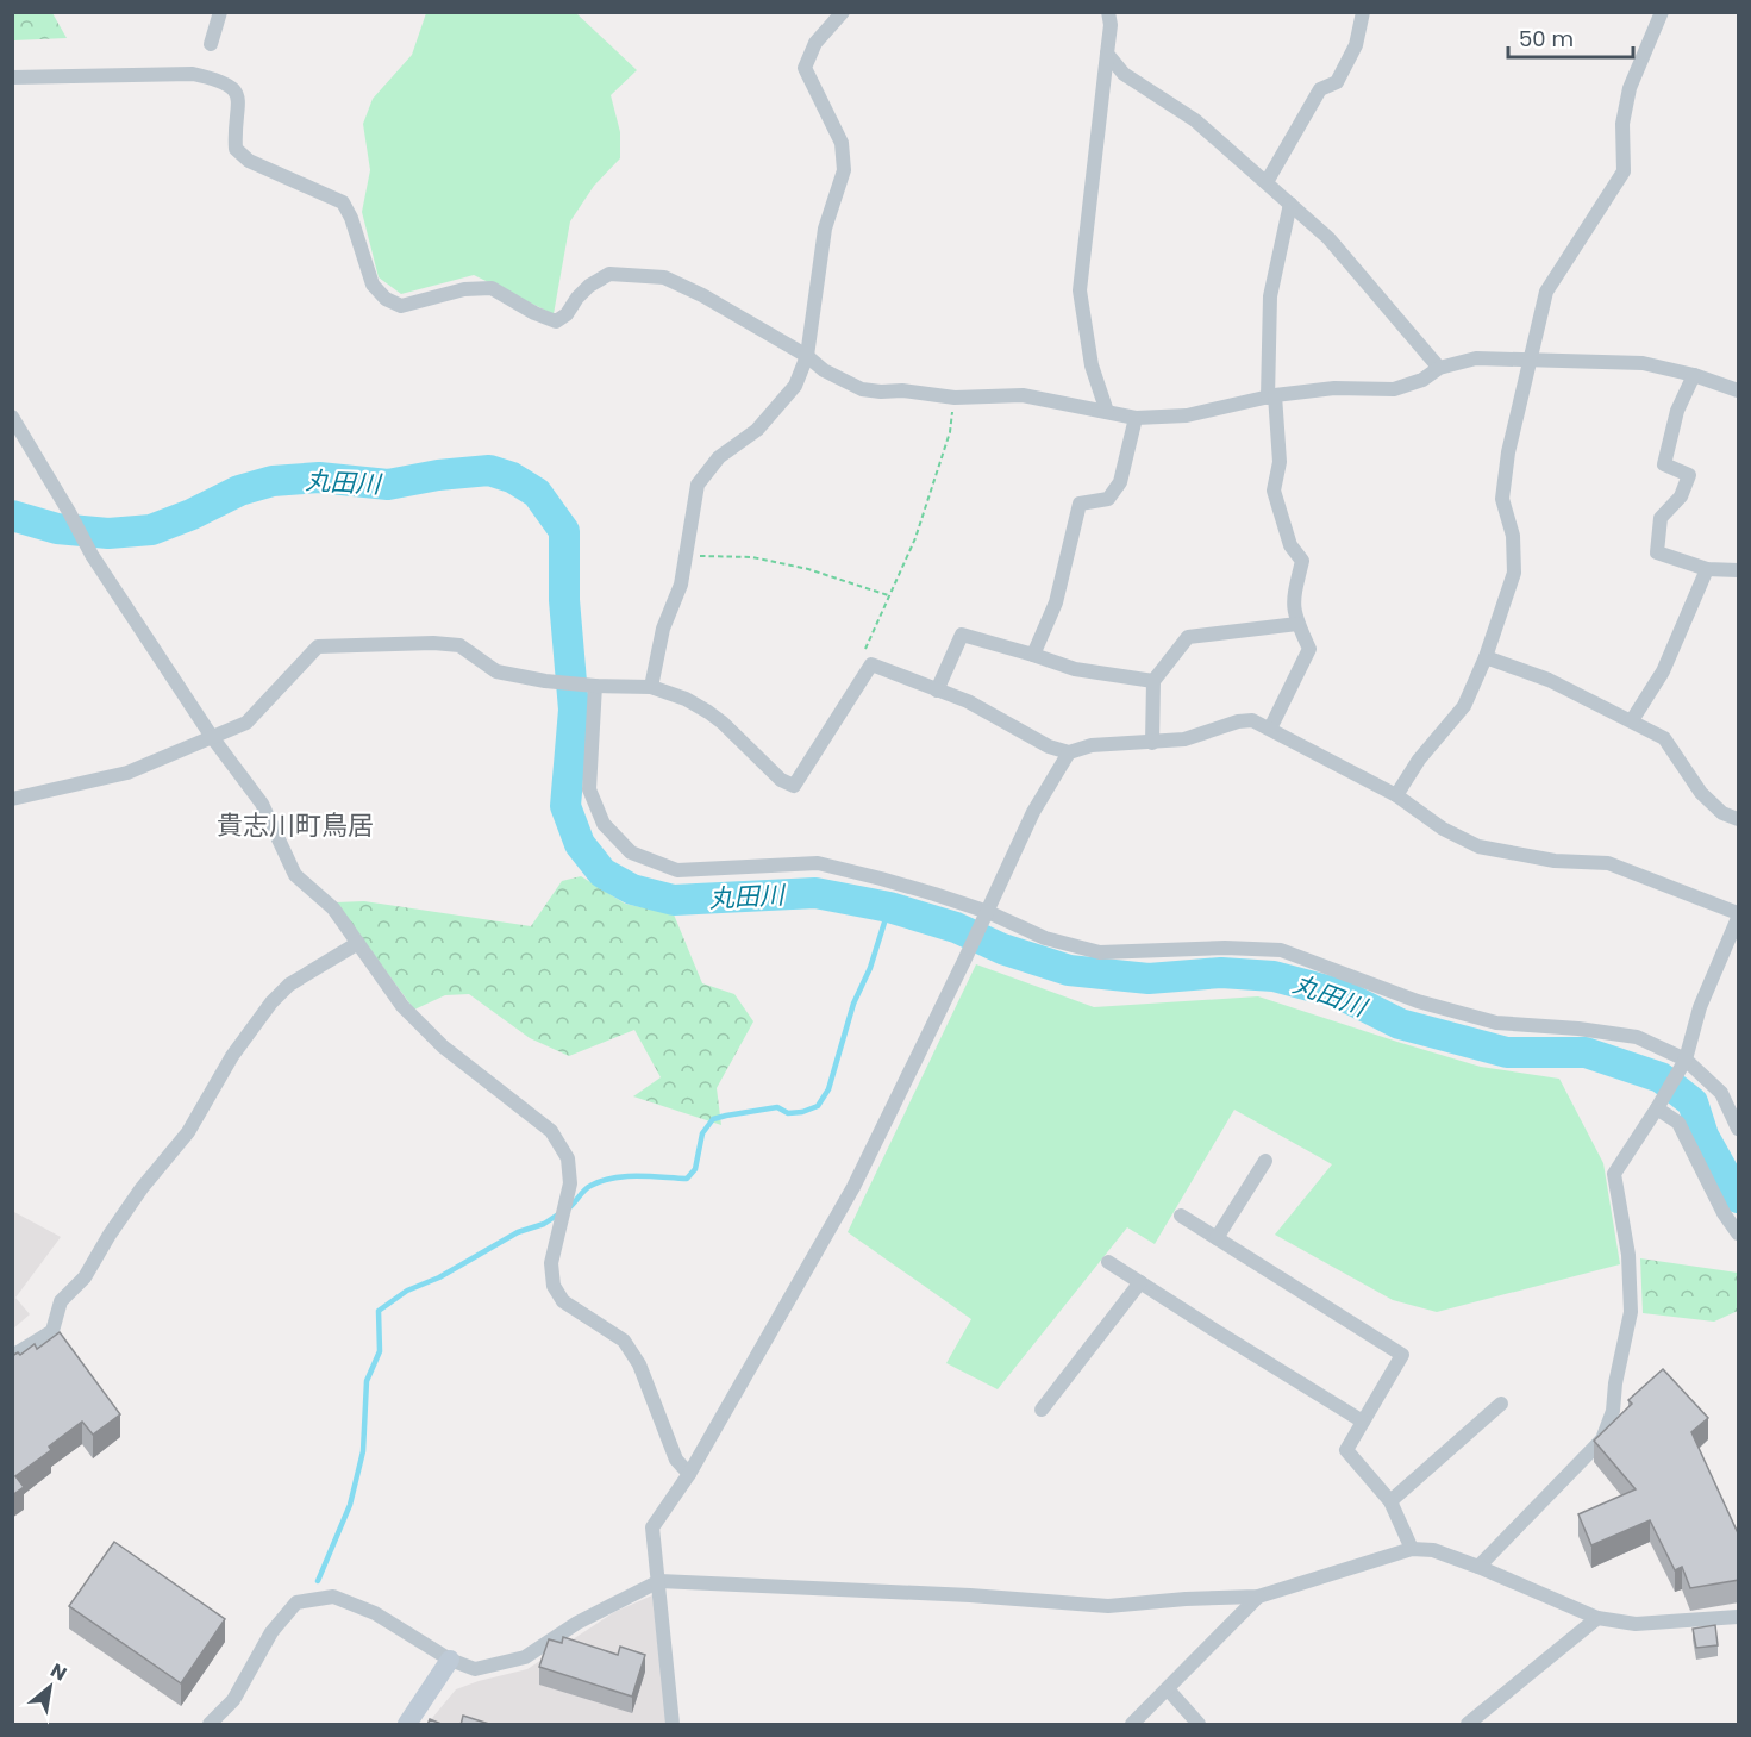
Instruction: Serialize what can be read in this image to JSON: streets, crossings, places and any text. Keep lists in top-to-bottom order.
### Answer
{
  "districts": ["貴志川町鳥居"],
  "water": ["丸田川"],
  "scale_bar": "50 m",
  "north": "top right"
}
